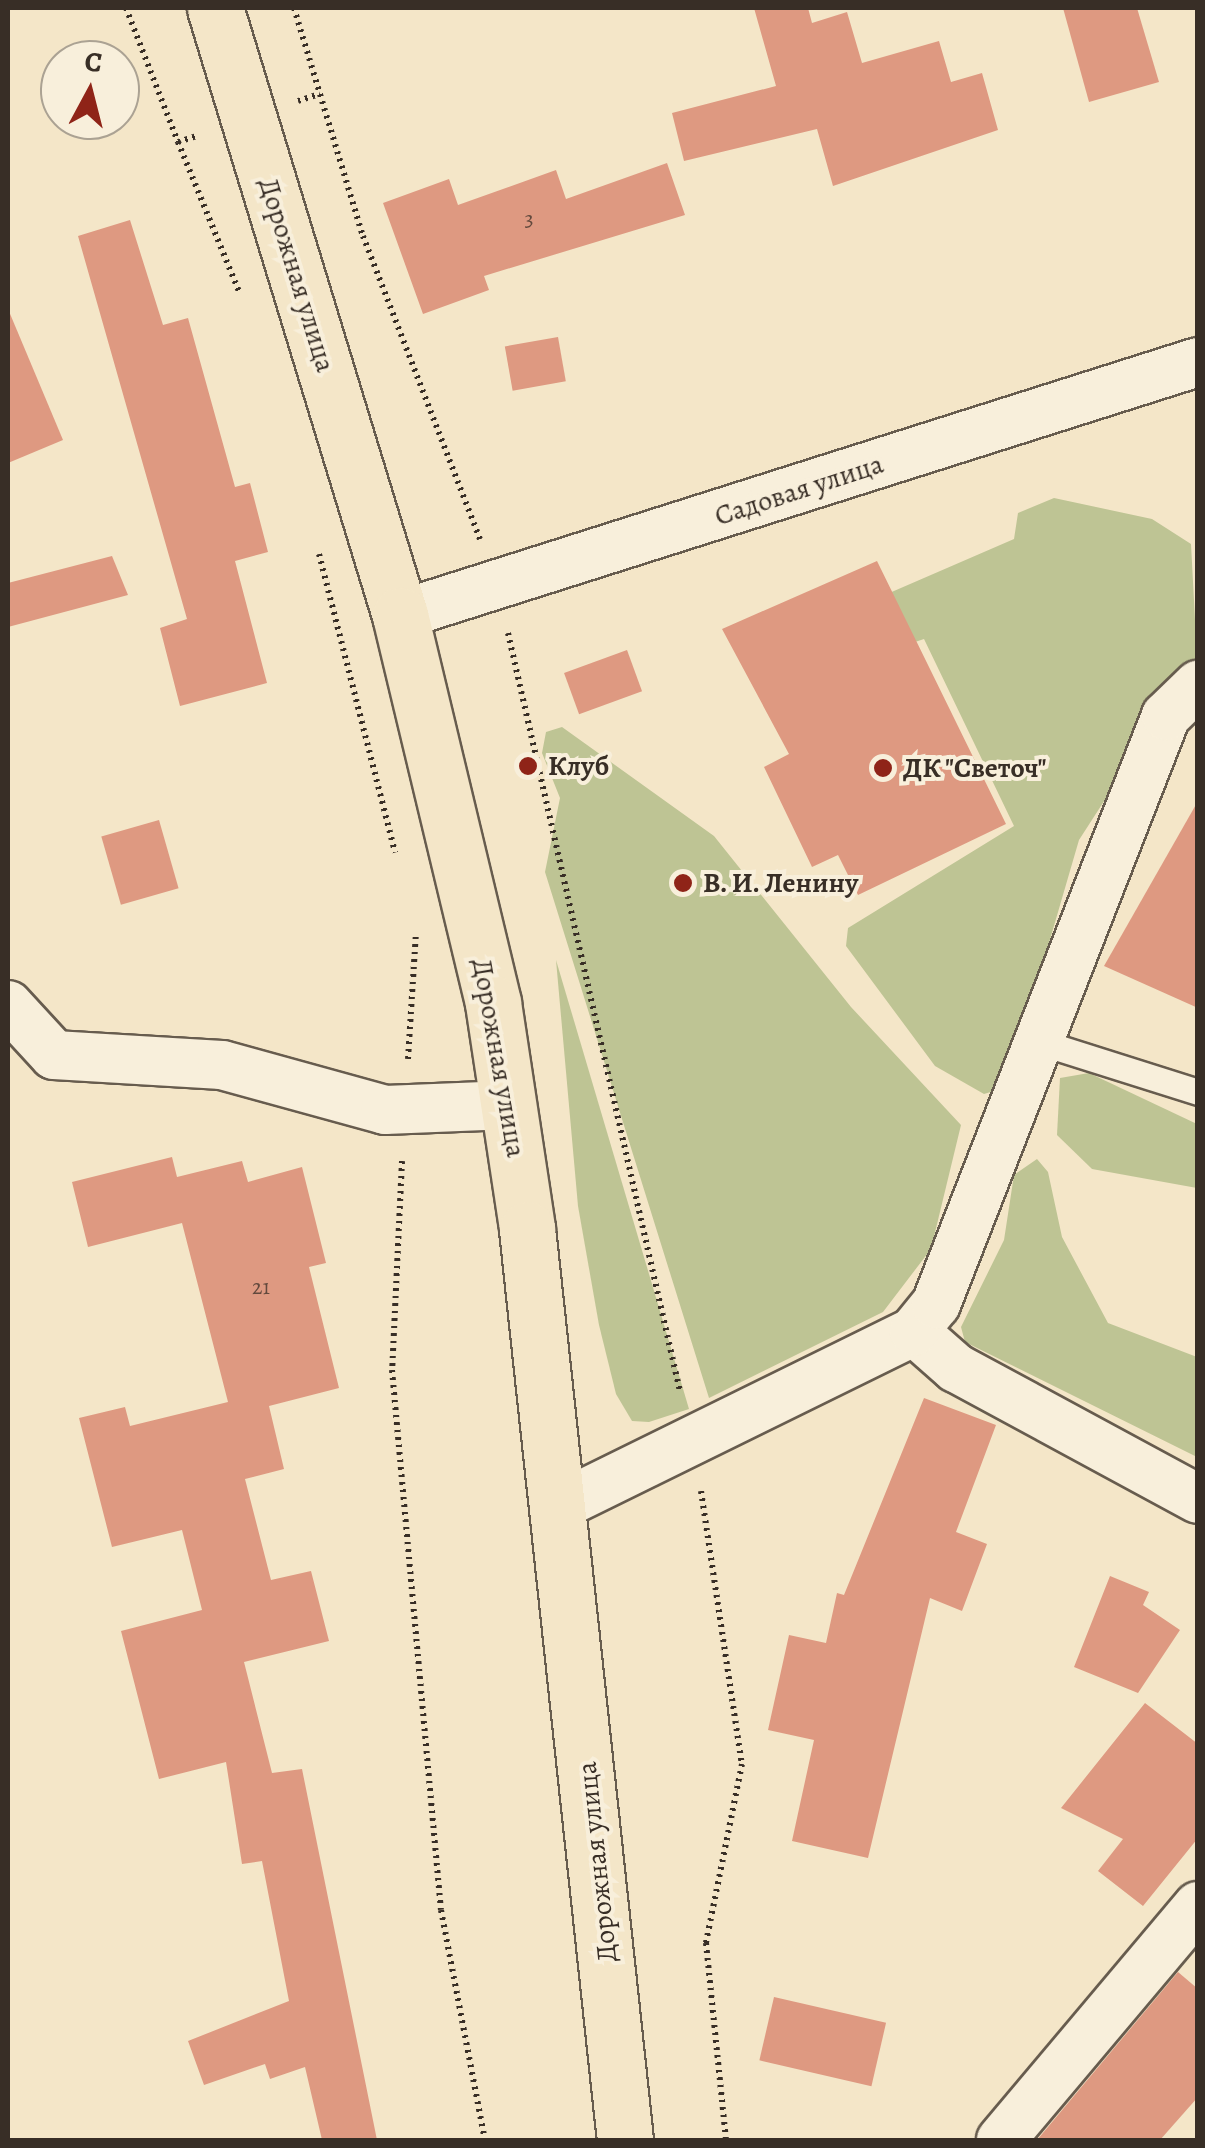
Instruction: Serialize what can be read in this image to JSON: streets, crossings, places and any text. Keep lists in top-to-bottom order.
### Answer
{
  "streets": {
    "main road": ["Дорожная улица"],
    "street": ["Садовая улица"]
  },
  "crossings": [
    ["Дорожная улица", "Садовая улица"]
  ],
  "places": ["Клуб", "ДК \"Светоч\"", "В. И. Ленину"],
  "house_numbers": ["3", "21"],
  "north": "top"
}
